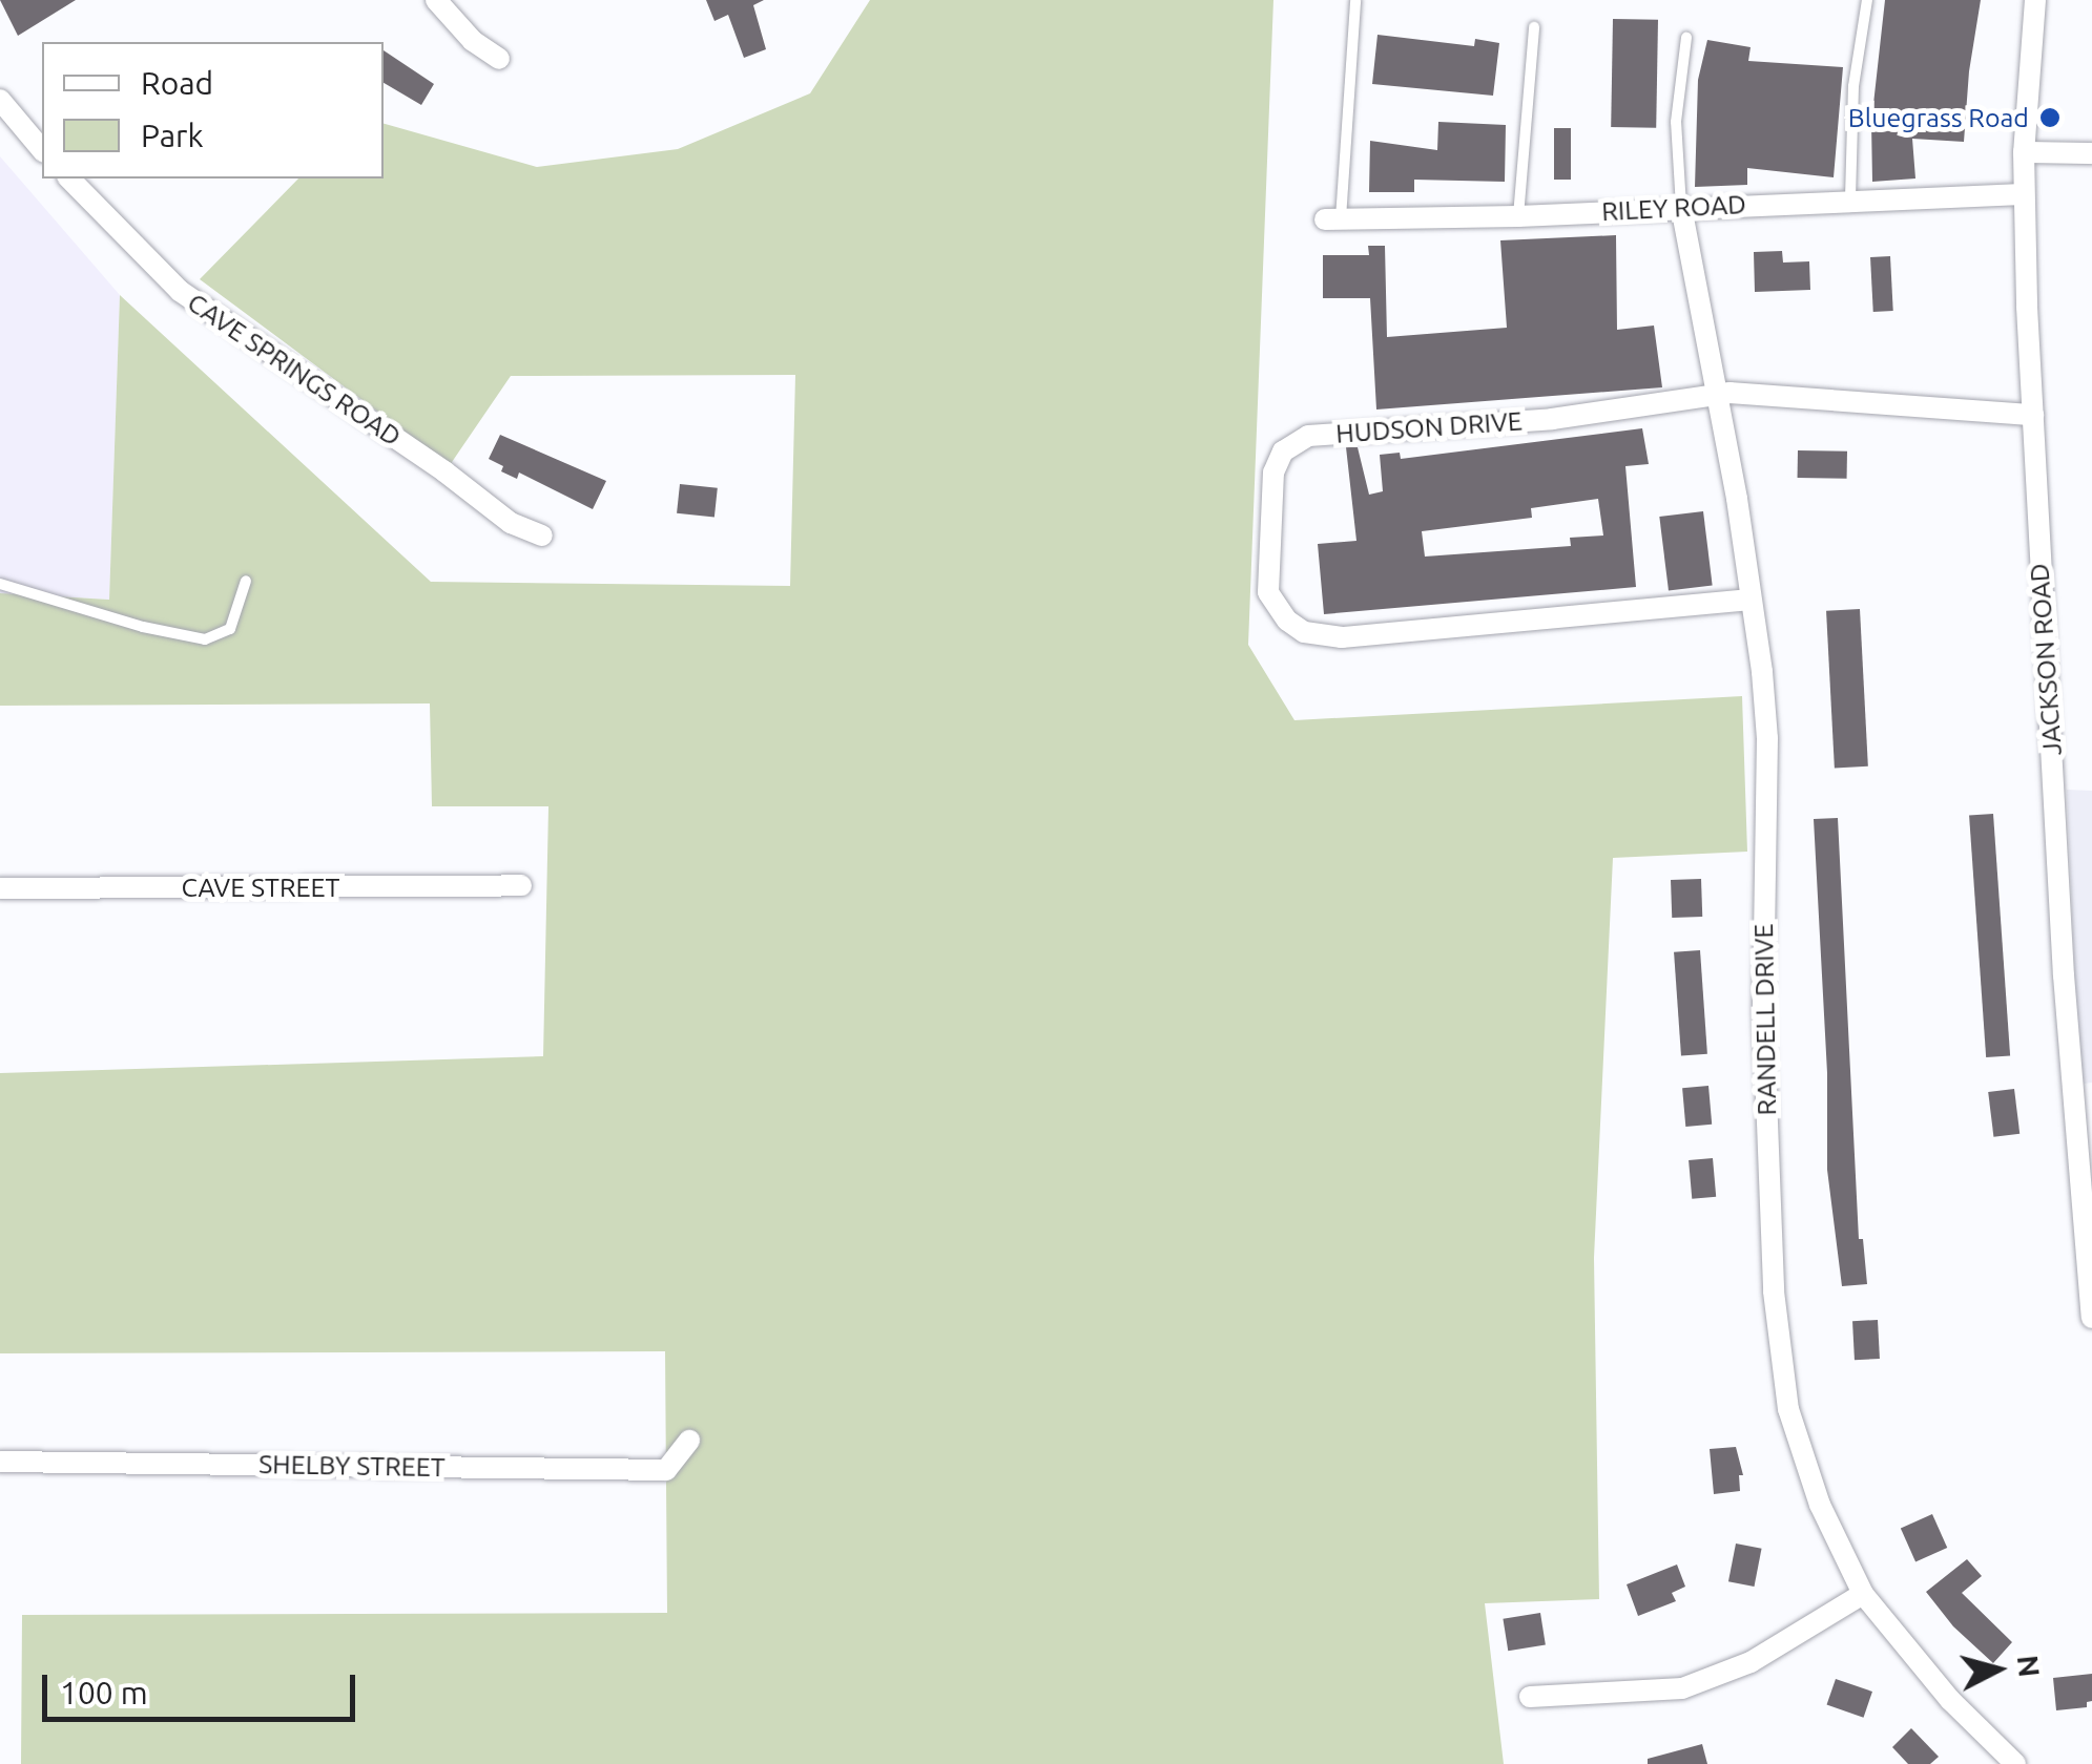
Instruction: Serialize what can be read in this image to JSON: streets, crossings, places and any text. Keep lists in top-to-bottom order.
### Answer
{
  "streets": {
    "street": [
      "RILEY ROAD",
      "CAVE SPRINGS ROAD",
      "HUDSON DRIVE",
      "JACKSON ROAD",
      "CAVE STREET",
      "RANDELL DRIVE",
      "SHELBY STREET"
    ]
  },
  "crossings": [
    ["RILEY ROAD", "JACKSON ROAD"],
    ["RILEY ROAD", "RANDELL DRIVE"],
    ["HUDSON DRIVE", "JACKSON ROAD"],
    ["HUDSON DRIVE", "RANDELL DRIVE"]
  ],
  "places": ["Bluegrass Road"],
  "legend": ["Road", "Park"],
  "scale_bar": "100 m",
  "north": "right"
}
